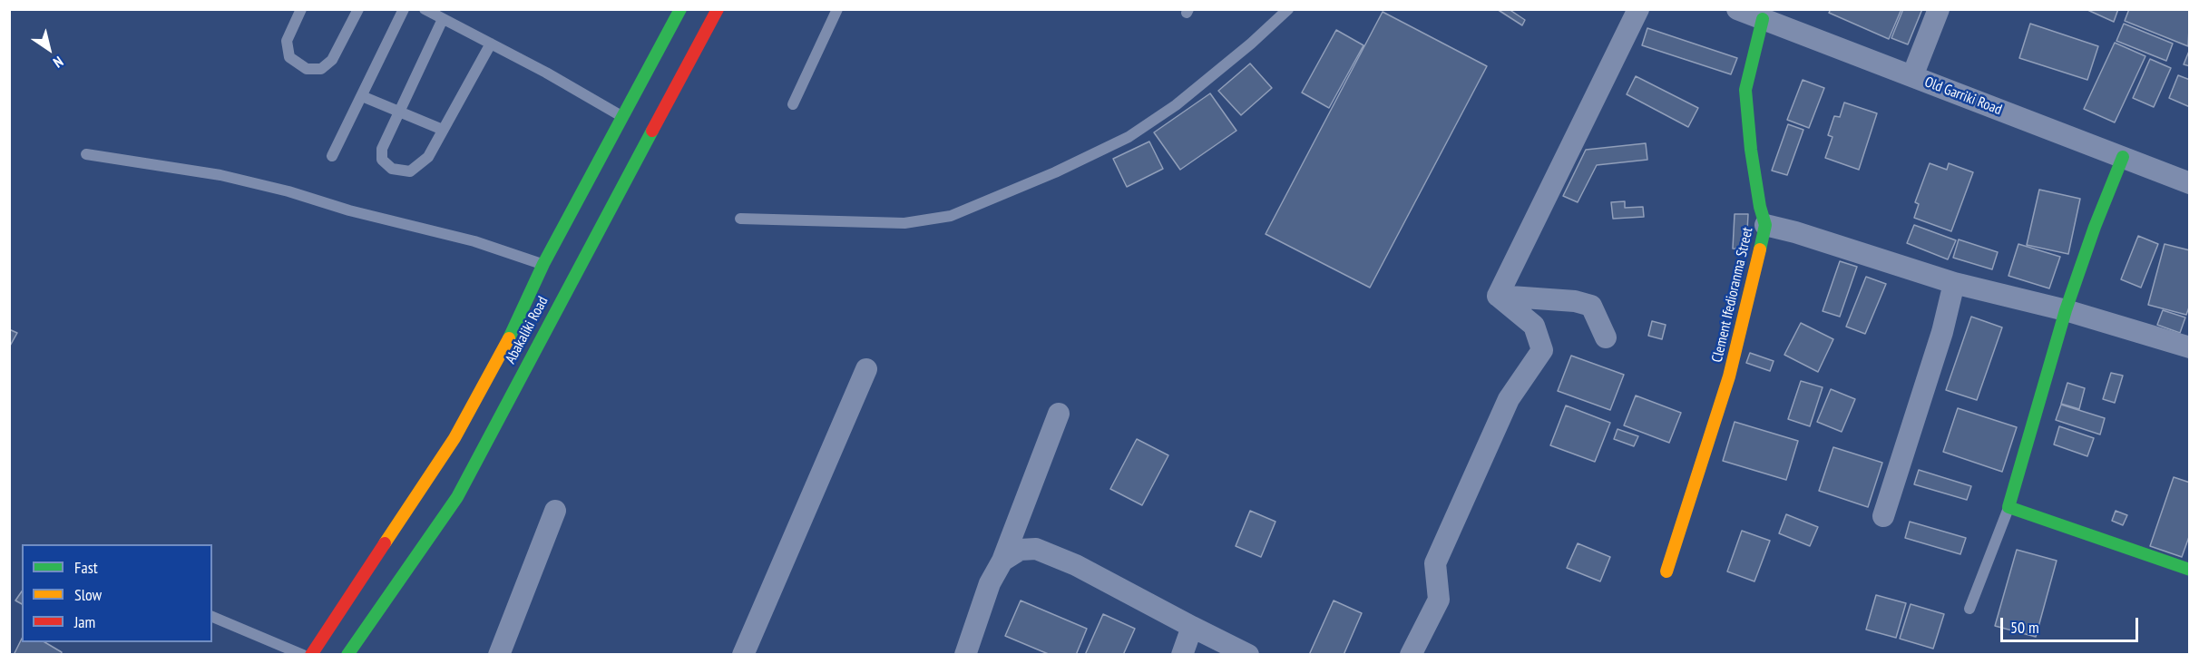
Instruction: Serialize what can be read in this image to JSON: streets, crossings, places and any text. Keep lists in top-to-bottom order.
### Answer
{
  "streets": {
    "main road": ["Clement Ifedioranma Street", "Abakaliki Road"],
    "street": ["Old Garriki Road"]
  },
  "crossings": [
    ["Old Garriki Road", "Clement Ifedioranma Street"]
  ],
  "legend": ["Fast", "Slow", "Jam"],
  "scale_bar": "50 m",
  "north": "bottom right"
}
